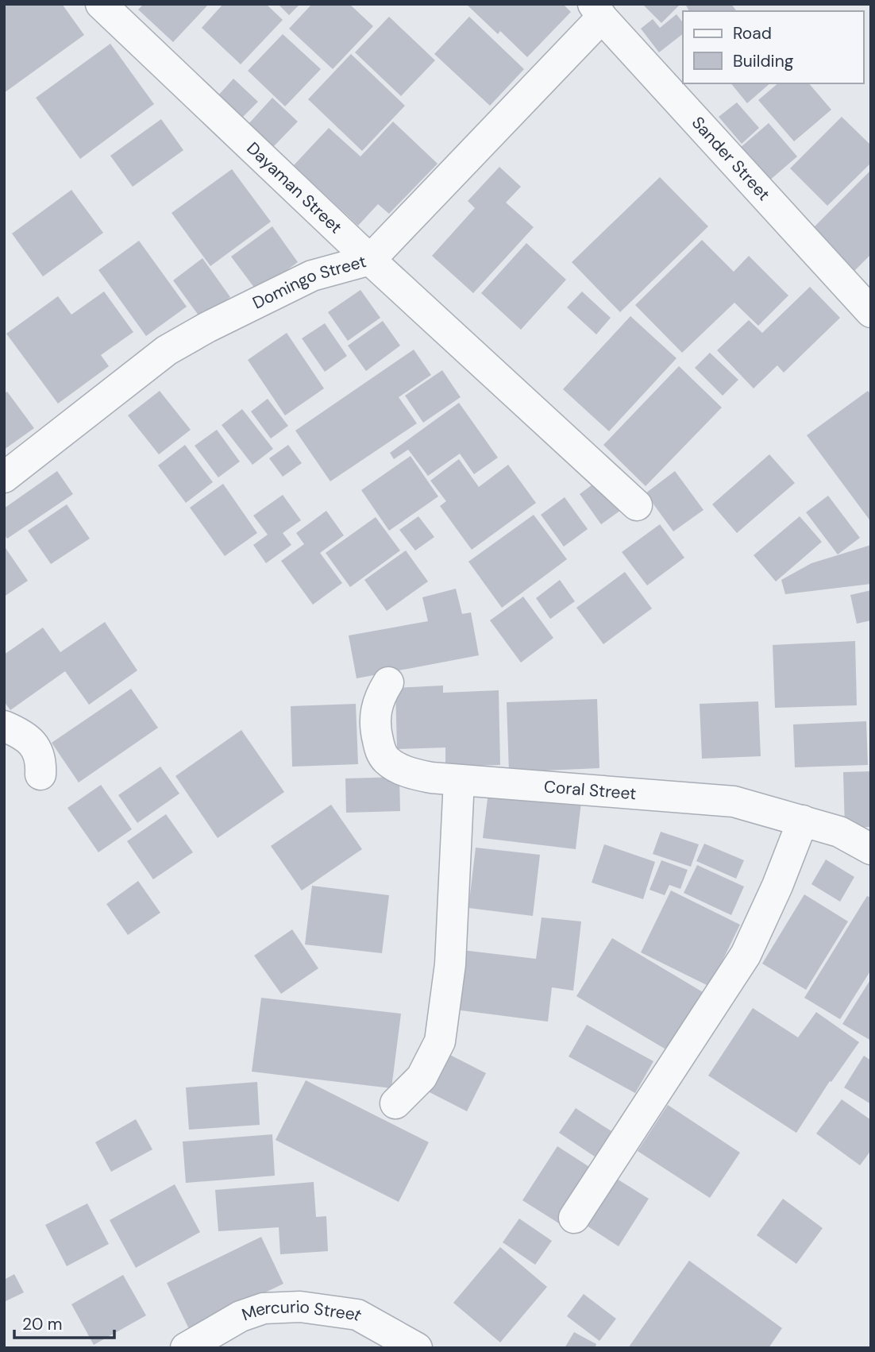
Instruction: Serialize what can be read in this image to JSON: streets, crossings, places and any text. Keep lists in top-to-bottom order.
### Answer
{
  "streets": {
    "street": [
      "Sander Street",
      "Dayaman Street",
      "Domingo Street",
      "Coral Street",
      "Mercurio Street"
    ]
  },
  "crossings": [
    ["Sander Street", "Domingo Street"],
    ["Dayaman Street", "Domingo Street"]
  ],
  "legend": ["Road", "Building"],
  "scale_bar": "20 m"
}
